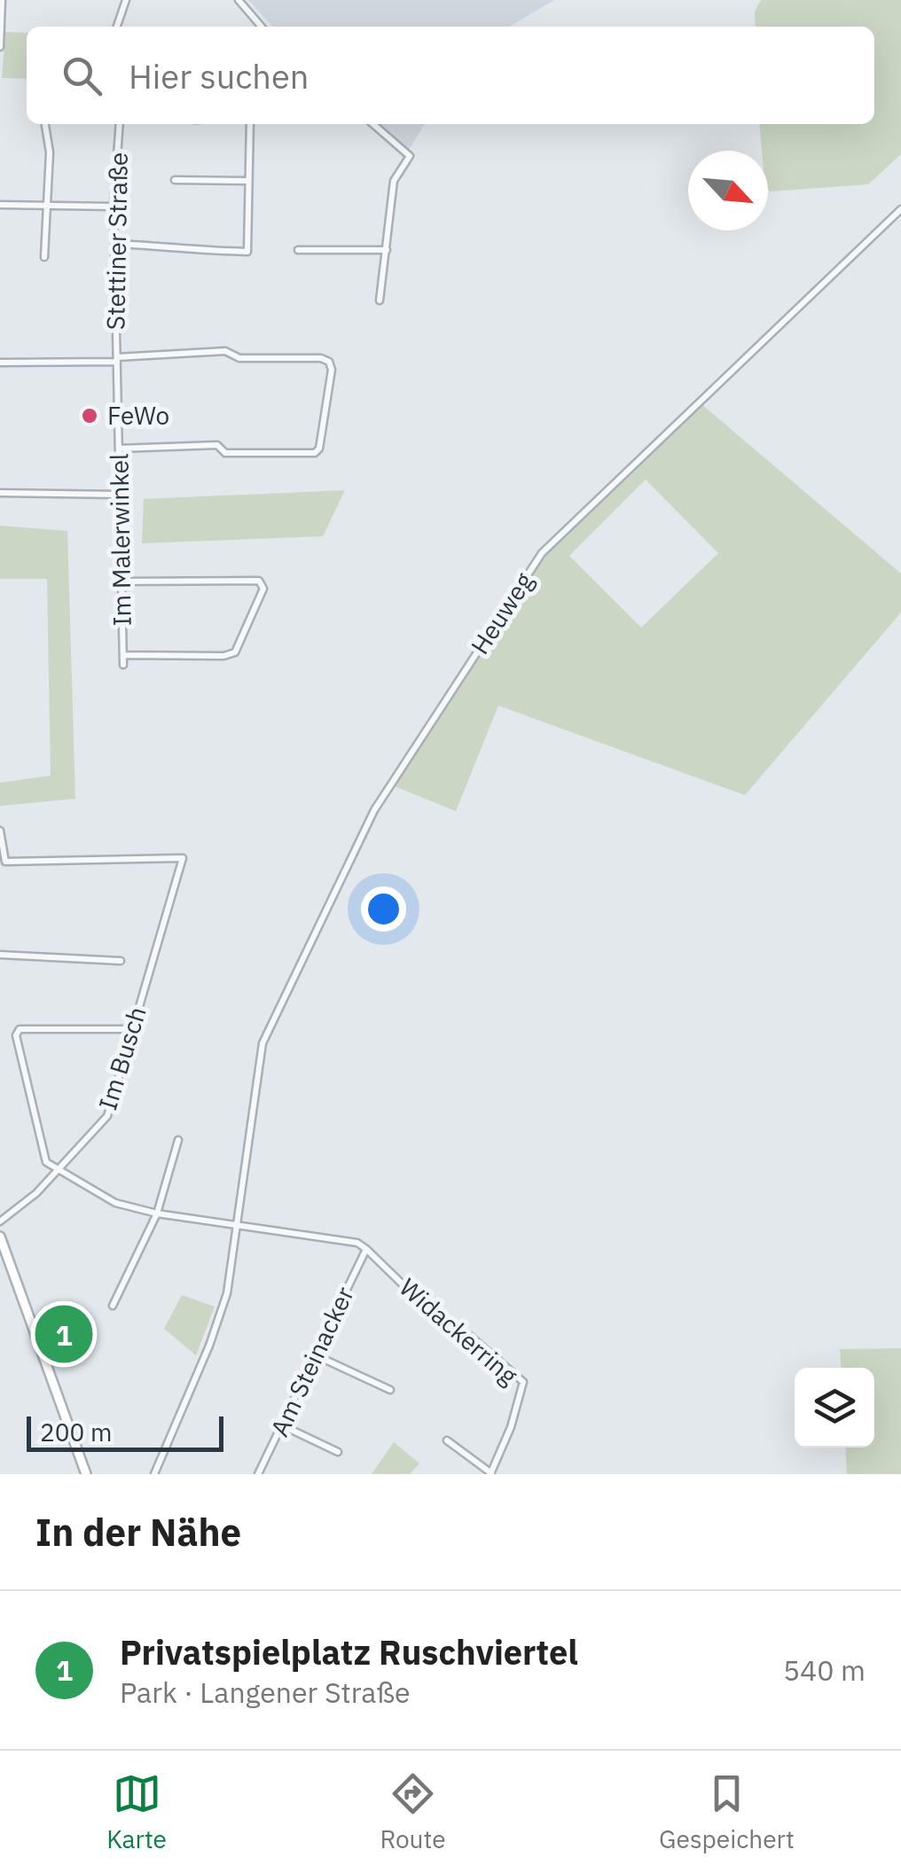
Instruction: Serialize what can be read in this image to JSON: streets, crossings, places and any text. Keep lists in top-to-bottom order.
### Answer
{
  "streets": {
    "street": [
      "Stettiner Straße",
      "Im Malerwinkel",
      "Heuweg",
      "Im Busch",
      "Widackerring",
      "Am Steinacker"
    ]
  },
  "crossings": [
    ["Stettiner Straße", "Im Malerwinkel"],
    ["Widackerring", "Am Steinacker"]
  ],
  "places": ["FeWo"],
  "scale_bar": "200 m",
  "north": "bottom right",
  "page": {
    "search": "Hier suchen",
    "pins": "1",
    "scale": "200 m",
    "heading": "In der Nähe",
    "list": [
      {
        "mark": "1",
        "name": "Privatspielplatz Ruschviertel",
        "note": "Park · Langener Straße",
        "value": "540 m"
      }
    ],
    "nav": ["Karte", "Route", "Gespeichert"]
  }
}
